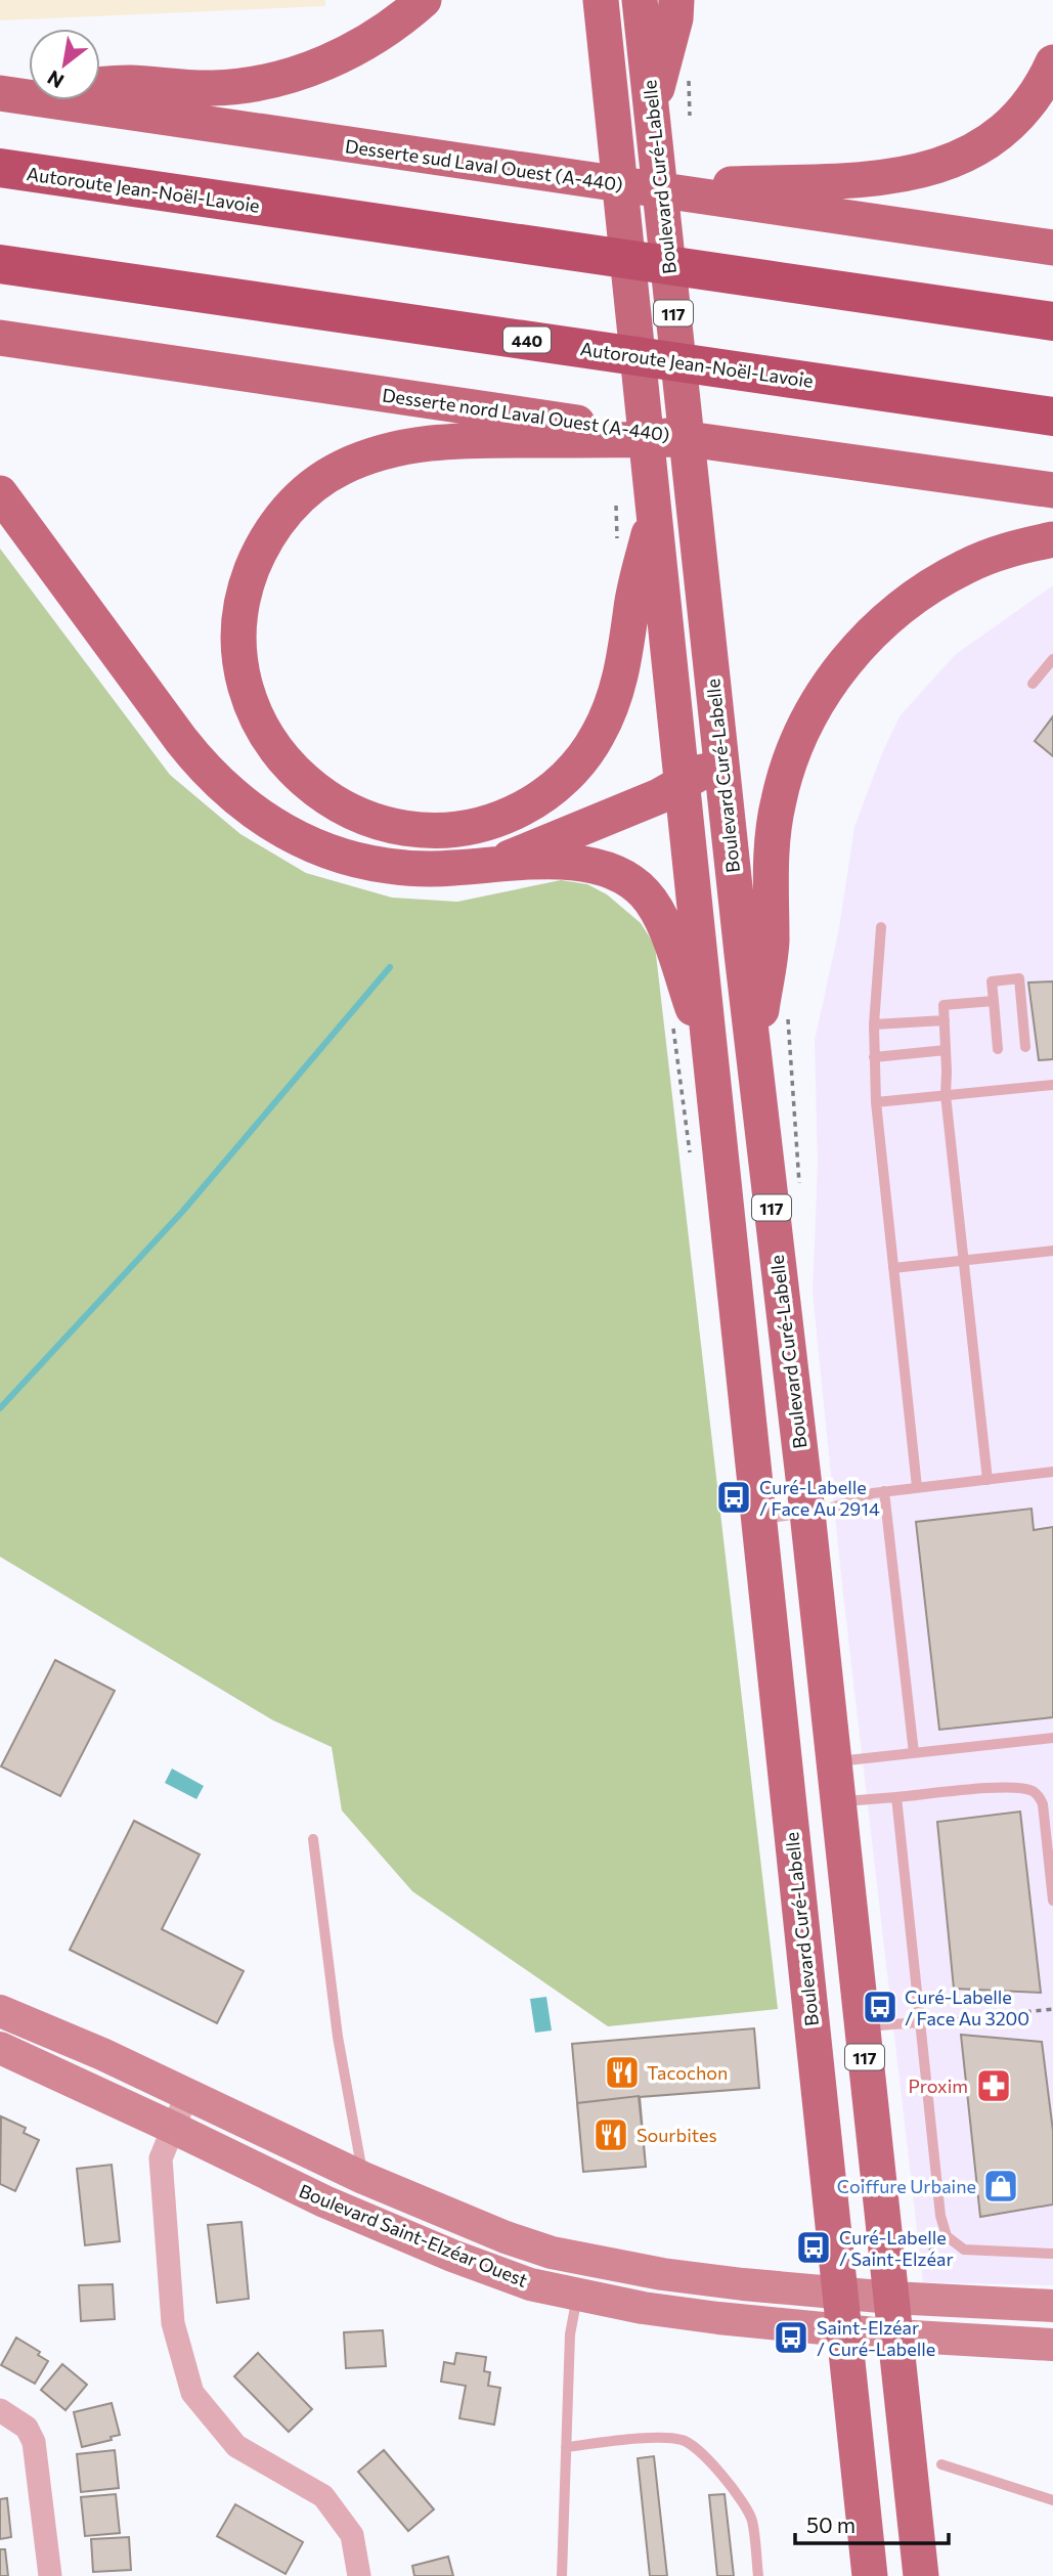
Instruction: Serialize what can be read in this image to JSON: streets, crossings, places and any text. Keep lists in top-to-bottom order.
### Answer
{
  "streets": {
    "highway": ["Autoroute Jean-Noël-Lavoie", "440"],
    "main road": [
      "Desserte sud Laval Ouest (A-440)",
      "Boulevard Curé-Labelle",
      "117",
      "Desserte nord Laval Ouest (A-440)"
    ],
    "street": ["Boulevard Saint-Elzéar Ouest"]
  },
  "crossings": [
    ["Boulevard Curé-Labelle", "Boulevard Saint-Elzéar Ouest"]
  ],
  "places": {
    "bus stop": [
      "Curé-Labelle / Face Au 2914",
      "Curé-Labelle / Face Au 3200",
      "Curé-Labelle / Saint-Elzéar",
      "Saint-Elzéar / Curé-Labelle"
    ],
    "restaurant": ["Tacochon", "Sourbites"],
    "pharmacy": ["Proxim"],
    "shop": ["Coiffure Urbaine"]
  },
  "scale_bar": "50 m",
  "north": "bottom left"
}
